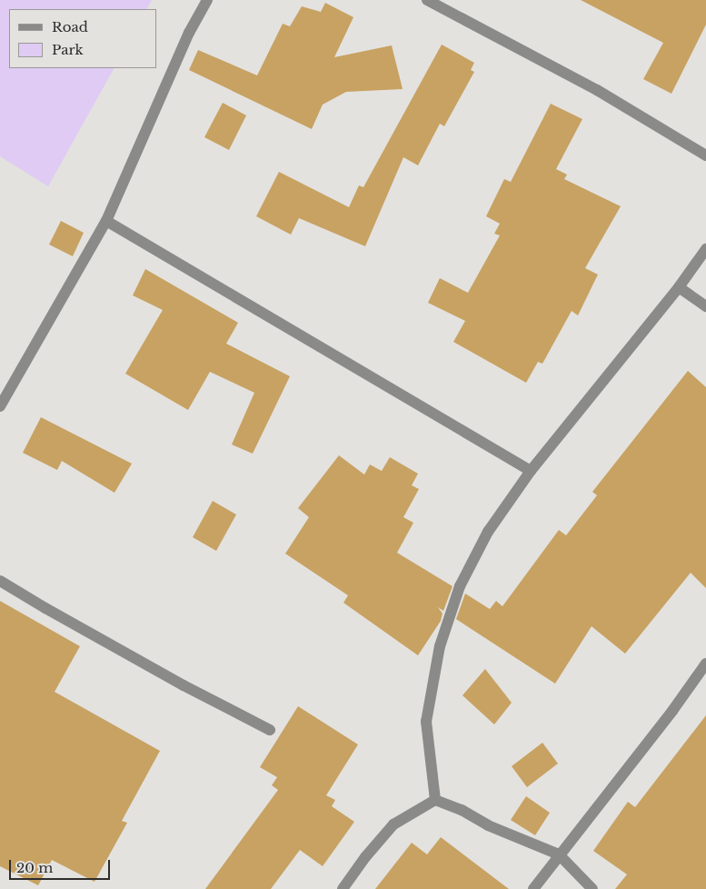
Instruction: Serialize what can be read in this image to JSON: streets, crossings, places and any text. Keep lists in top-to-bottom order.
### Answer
{
  "legend": ["Road", "Park"],
  "scale_bar": "20 m"
}
